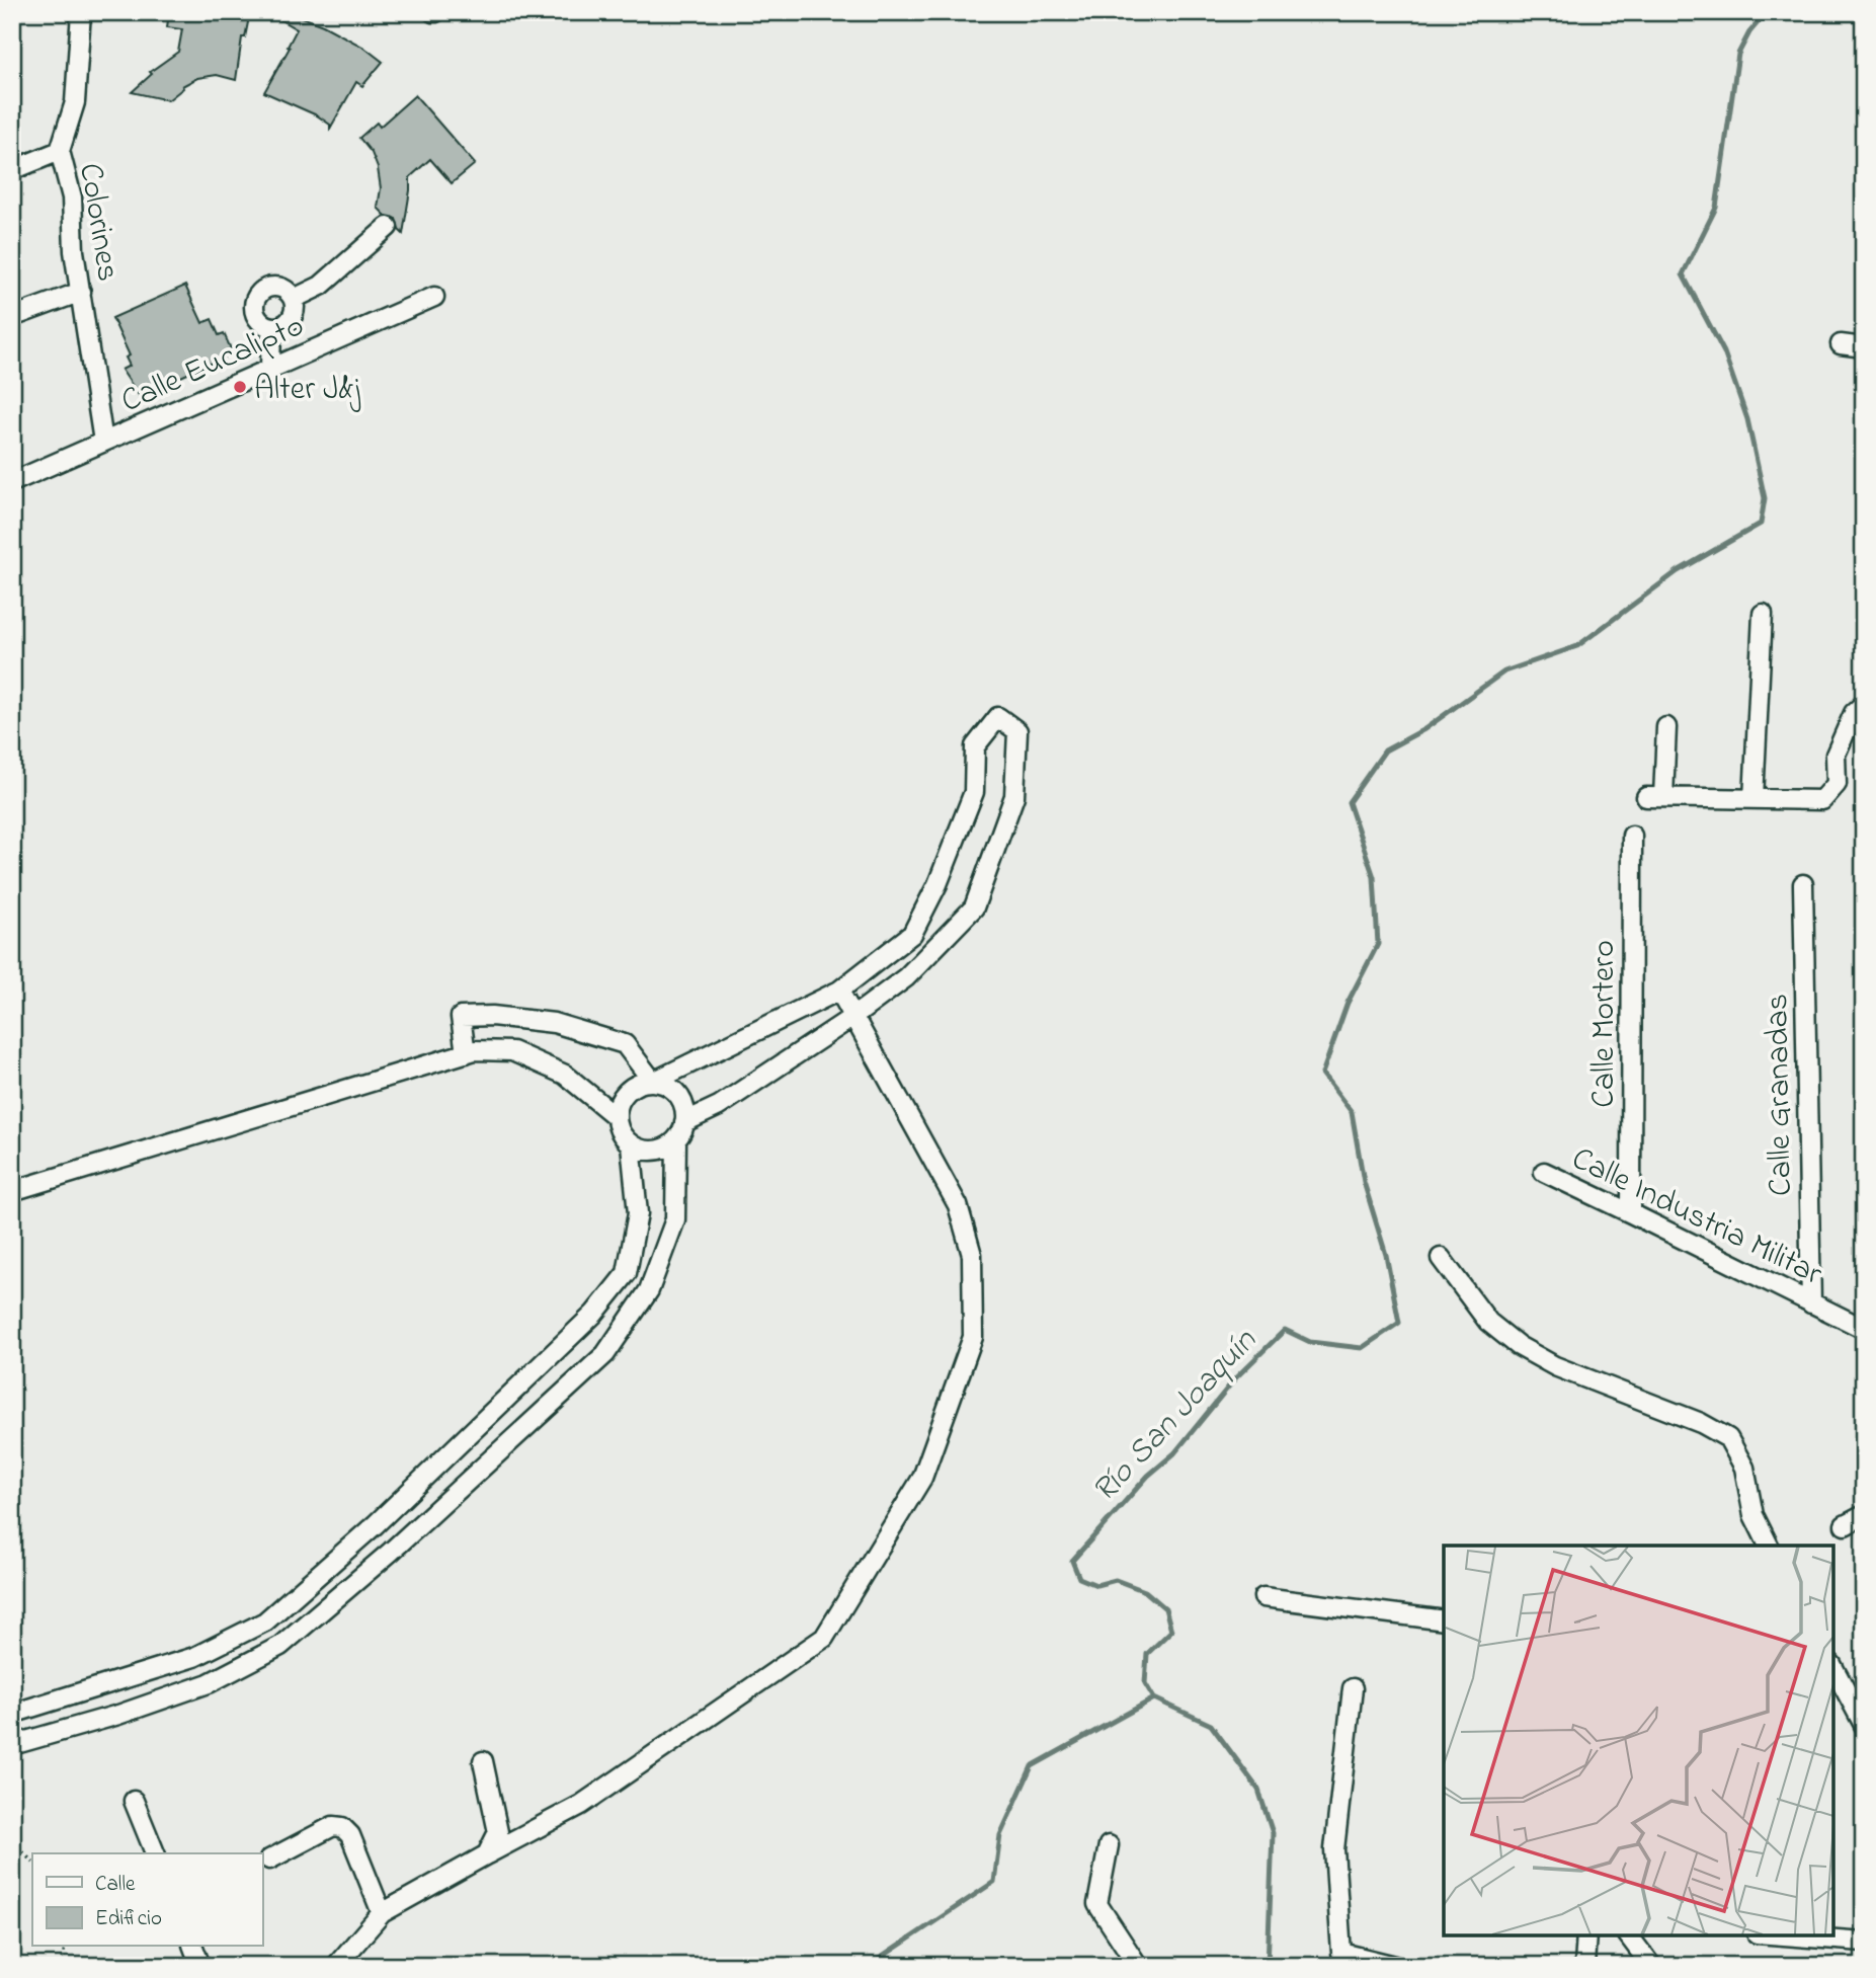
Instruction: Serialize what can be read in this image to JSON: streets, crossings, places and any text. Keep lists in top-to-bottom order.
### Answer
{
  "streets": {
    "street": [
      "Colorines",
      "Calle Eucalipto",
      "Calle Mortero",
      "Calle Granadas",
      "Calle Industria Militar"
    ]
  },
  "crossings": [
    ["Colorines", "Calle Eucalipto"],
    ["Calle Mortero", "Calle Industria Militar"],
    ["Calle Granadas", "Calle Industria Militar"]
  ],
  "water": ["Río San Joaquín"],
  "places": ["Alter J&j"],
  "legend": ["Calle", "Edificio"]
}
